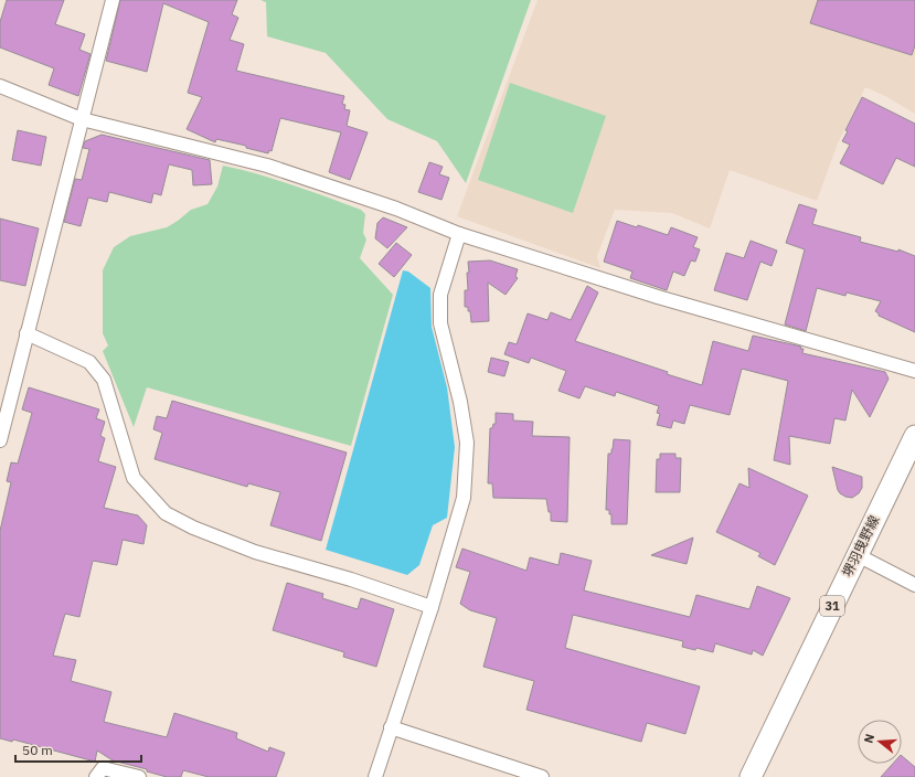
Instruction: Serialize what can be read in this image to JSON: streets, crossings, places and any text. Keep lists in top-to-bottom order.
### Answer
{
  "streets": {
    "main road": ["堺羽曳野線", "31"]
  },
  "scale_bar": "50 m",
  "north": "left"
}
